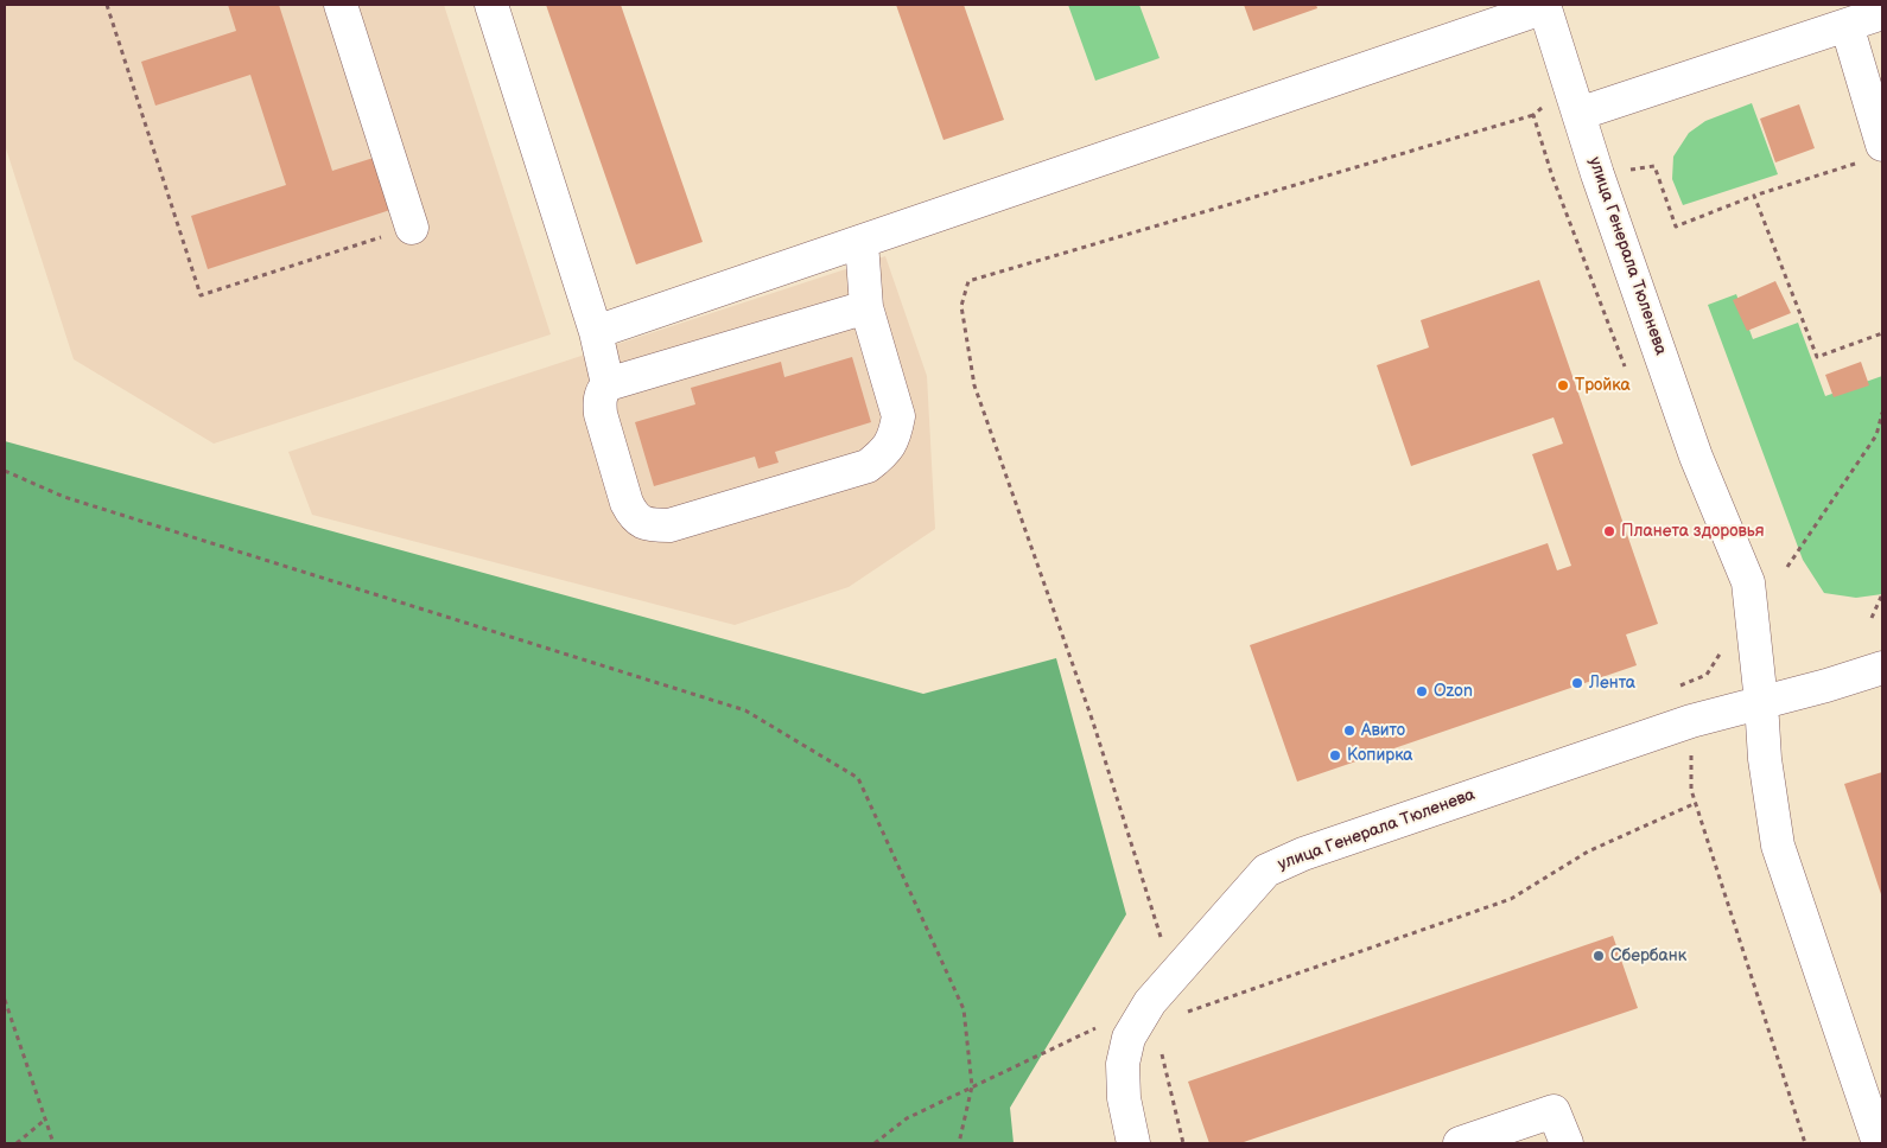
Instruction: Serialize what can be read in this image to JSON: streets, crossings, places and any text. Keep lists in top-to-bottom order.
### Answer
{
  "streets": {
    "street": ["улица Генерала Тюленева"]
  },
  "places": [
    "Тройка",
    "Планета здоровья",
    "Лента",
    "Ozon",
    "Авито",
    "Копирка",
    "Сбербанк"
  ]
}
